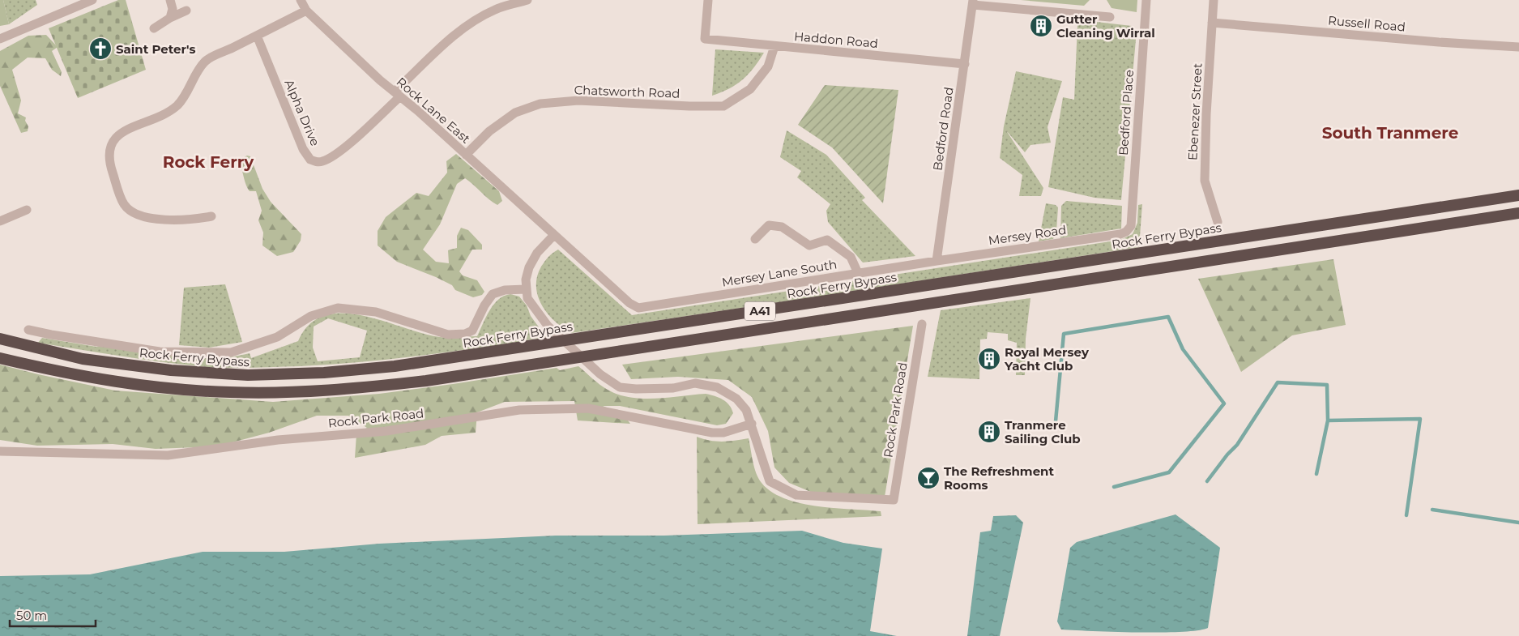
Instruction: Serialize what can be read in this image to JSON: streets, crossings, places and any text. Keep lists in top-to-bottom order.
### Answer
{
  "streets": {
    "highway": ["Rock Ferry Bypass", "A41"],
    "street": [
      "Russell Road",
      "Haddon Road",
      "Chatsworth Road",
      "Rock Lane East",
      "Ebenezer Street",
      "Alpha Drive",
      "Bedford Place",
      "Bedford Road",
      "Mersey Road",
      "Mersey Lane South",
      "Rock Park Road"
    ]
  },
  "crossings": [
    ["Russell Road", "Ebenezer Street"],
    ["Haddon Road", "Chatsworth Road"],
    ["Haddon Road", "Bedford Road"],
    ["Chatsworth Road", "Rock Lane East"],
    ["Rock Lane East", "Alpha Drive"],
    ["Rock Lane East", "Mersey Lane South"],
    ["Bedford Place", "Mersey Road"],
    ["Bedford Road", "Mersey Road"],
    ["Mersey Road", "Mersey Lane South"]
  ],
  "districts": ["South Tranmere", "Rock Ferry"],
  "places": {
    "building": ["Gutter Cleaning Wirral", "Royal Mersey Yacht Club", "Tranmere Sailing Club"],
    "church": ["Saint Peter's"],
    "bar": ["The Refreshment Rooms"]
  },
  "scale_bar": "50 m"
}
